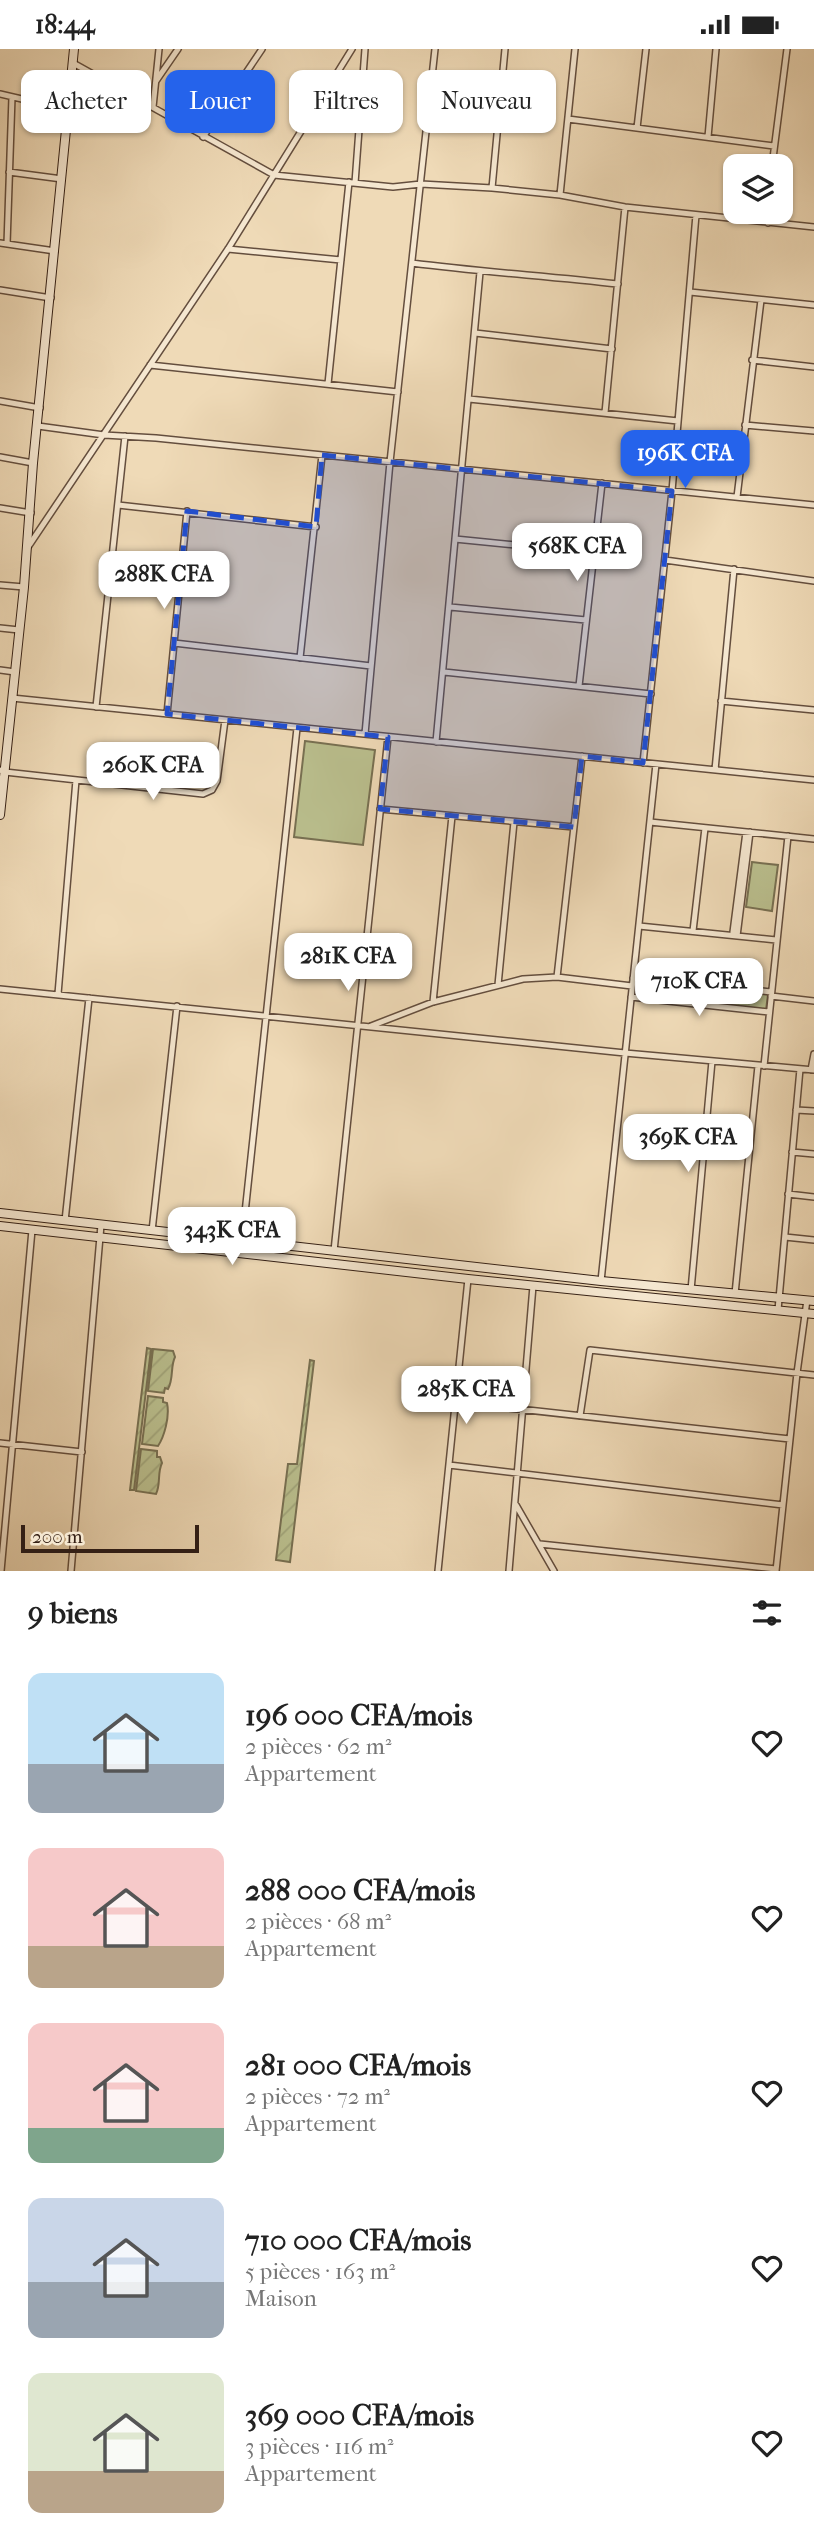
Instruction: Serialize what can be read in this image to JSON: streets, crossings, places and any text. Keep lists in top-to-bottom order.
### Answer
{
  "scale_bar": "200 m",
  "page": {
    "status": "18:44",
    "chip": [
      "Acheter",
      "Louer",
      "Filtres",
      "Nouveau"
    ],
    "price": [
      "196K CFA",
      "568K CFA",
      "288K CFA",
      "260K CFA",
      "281K CFA",
      "710K CFA",
      "369K CFA",
      "343K CFA",
      "285K CFA"
    ],
    "scale": "200 m",
    "heading": "9 biens",
    "list": [
      {
        "name": "196 000 CFA/mois",
        "note": "2 pièces · 62 m² · Appartement"
      },
      {
        "name": "288 000 CFA/mois",
        "note": "2 pièces · 68 m² · Appartement"
      },
      {
        "name": "281 000 CFA/mois",
        "note": "2 pièces · 72 m² · Appartement"
      },
      {
        "name": "710 000 CFA/mois",
        "note": "5 pièces · 163 m² · Maison"
      },
      {
        "name": "369 000 CFA/mois",
        "note": "3 pièces · 116 m² · Appartement"
      }
    ]
  }
}
